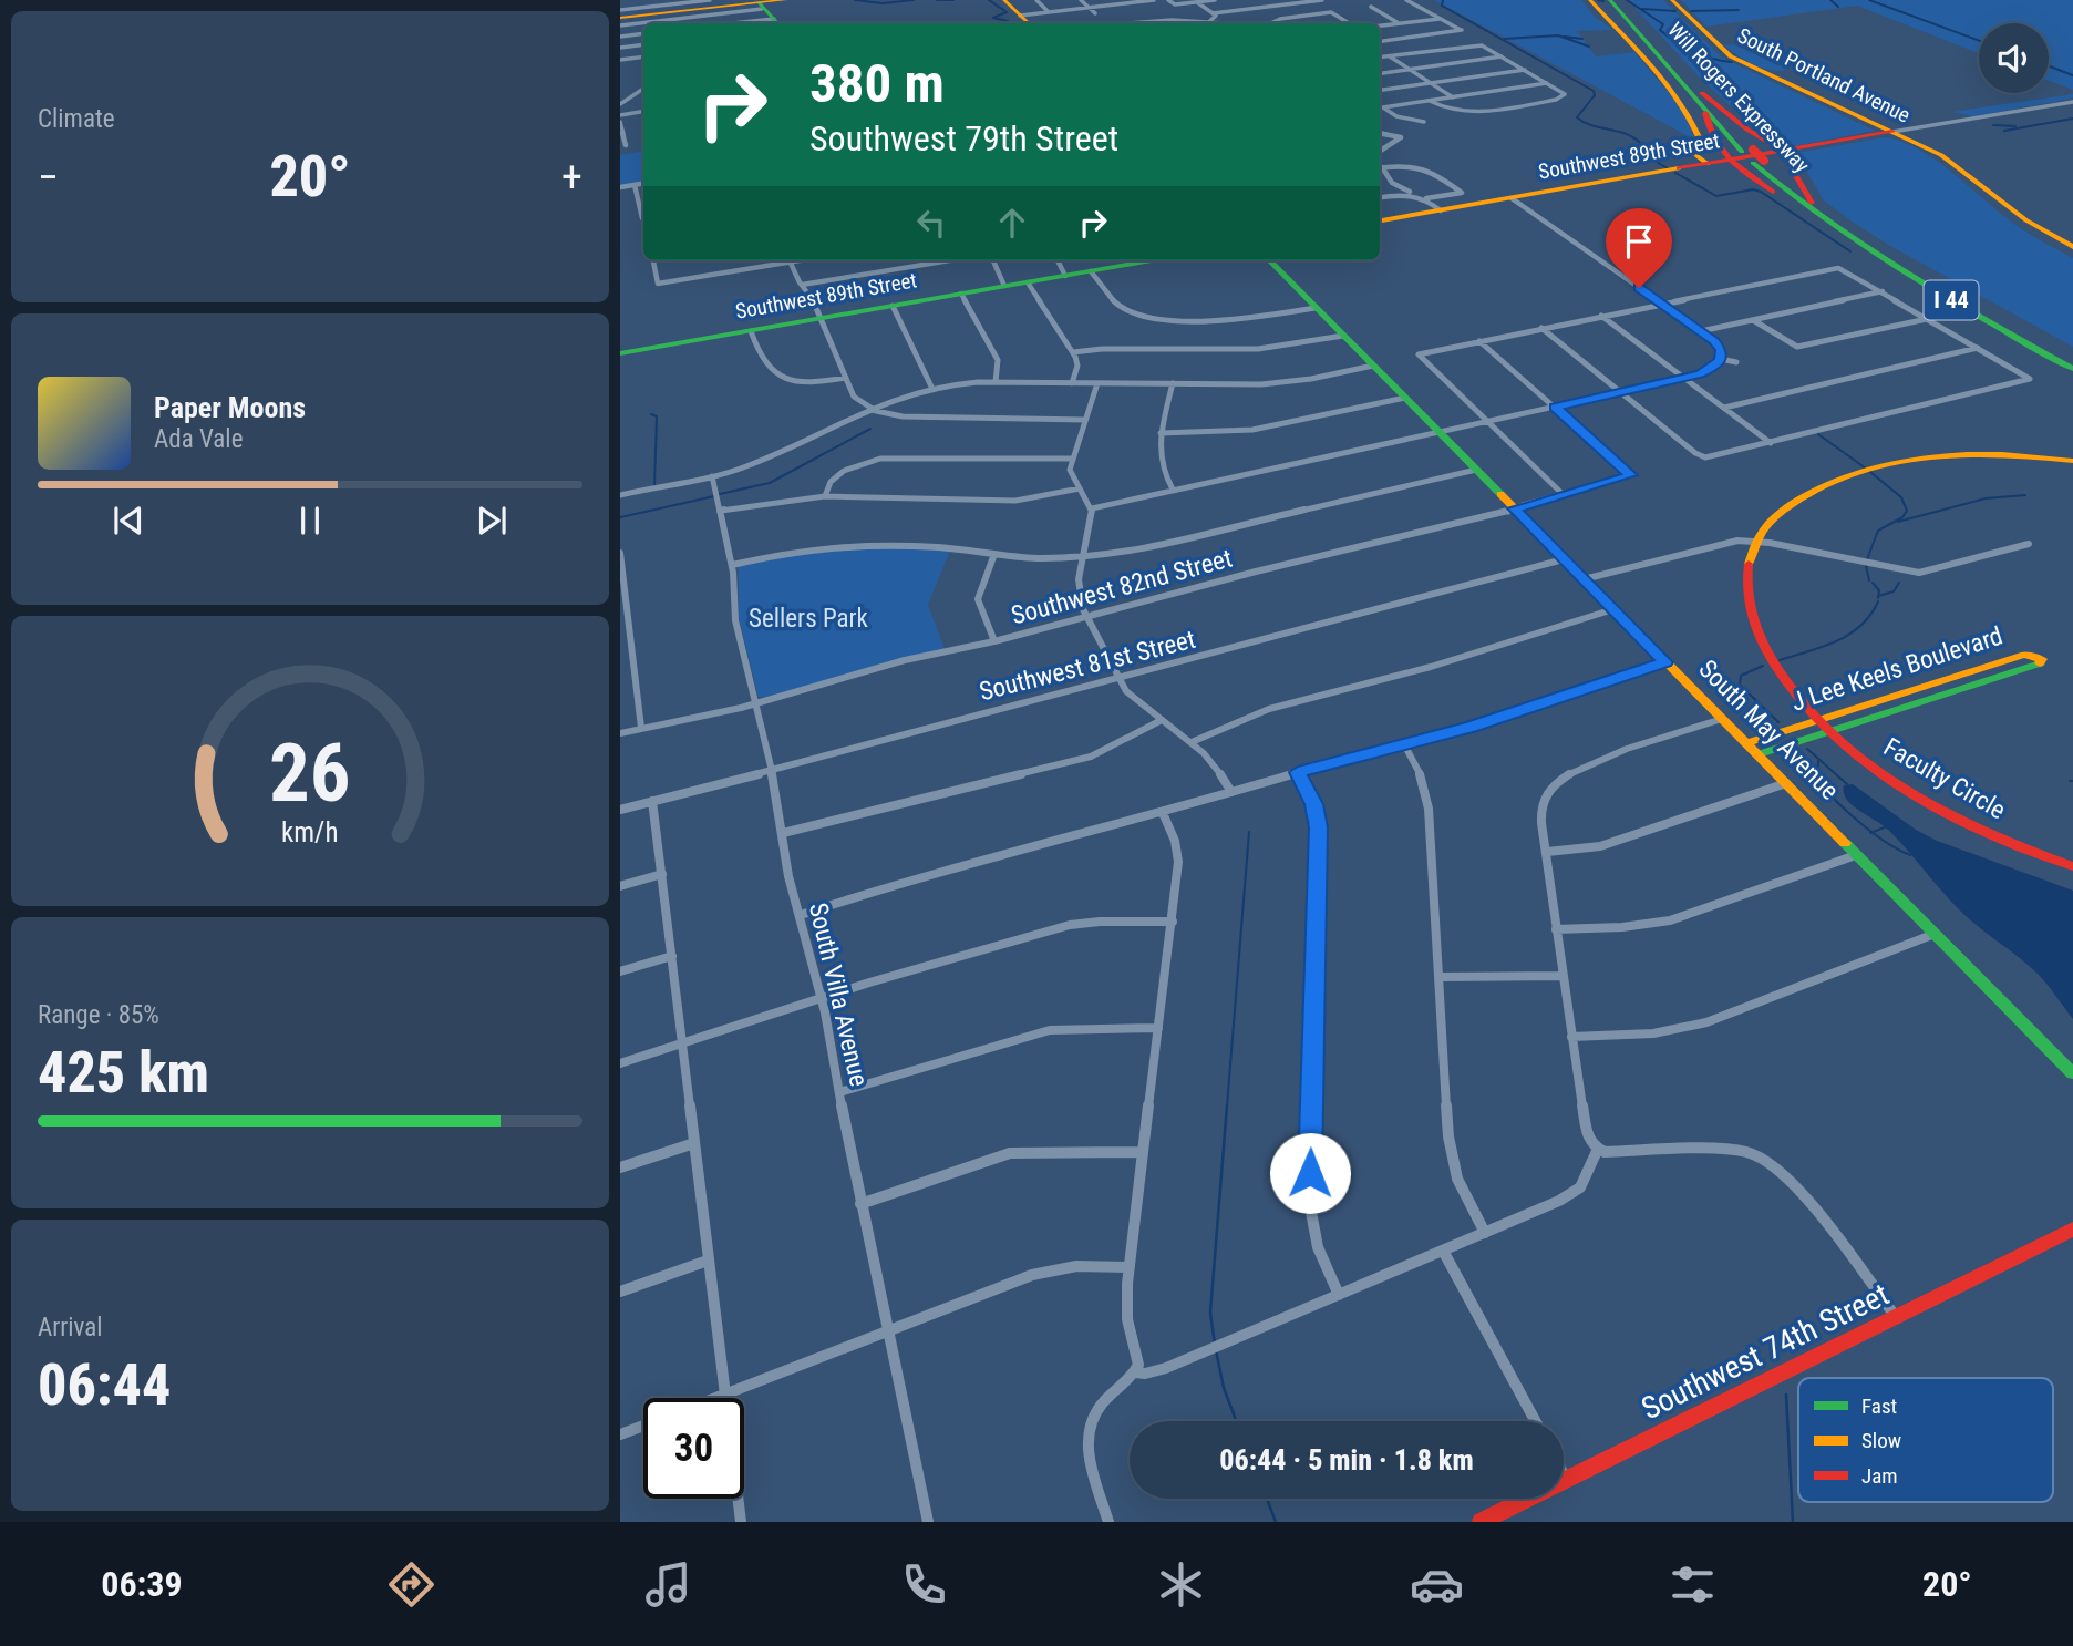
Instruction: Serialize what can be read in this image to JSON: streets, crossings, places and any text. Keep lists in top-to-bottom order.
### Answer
{
  "streets": {
    "main road": [
      "South Portland Avenue",
      "Will Rogers Expressway",
      "Southwest 89th Street",
      "I 44",
      "J Lee Keels Boulevard",
      "South May Avenue",
      "Faculty Circle",
      "Southwest 74th Street"
    ],
    "street": ["Southwest 82nd Street", "Southwest 81st Street", "South Villa Avenue"]
  },
  "crossings": [
    ["South Portland Avenue", "Southwest 89th Street"],
    ["Will Rogers Expressway", "Southwest 89th Street"],
    ["Southwest 82nd Street", "South May Avenue"],
    ["Southwest 82nd Street", "South Villa Avenue"],
    ["Southwest 81st Street", "South May Avenue"],
    ["Southwest 81st Street", "South Villa Avenue"],
    ["J Lee Keels Boulevard", "South May Avenue"],
    ["J Lee Keels Boulevard", "Faculty Circle"]
  ],
  "parks": ["Sellers Park"],
  "legend": ["Fast", "Slow", "Jam"],
  "page": {
    "tile": [
      "Climate",
      ["Range · 85%", "425 km"],
      ["Arrival", "06:44"]
    ],
    "turn": ["380 m", "Southwest 79th Street"],
    "heat": ["−", "20°", "+"],
    "song": ["Paper Moons", "Ada Vale"],
    "limit": "30",
    "trip": "06:44 · 5 min · 1.8 km",
    "tabs": ["06:39", "20°"],
    "gauge": ["26", "km/h"]
  }
}
